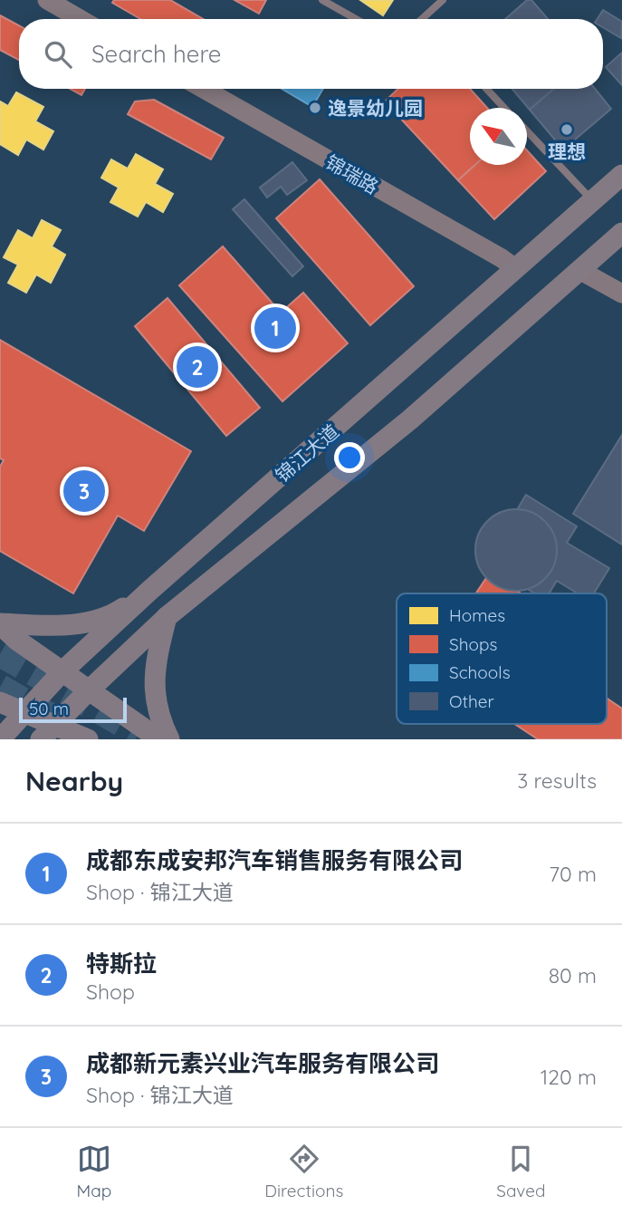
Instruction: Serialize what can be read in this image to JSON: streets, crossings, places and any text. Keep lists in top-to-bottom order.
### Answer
{
  "streets": {
    "main road": ["锦江大道"],
    "street": ["锦瑞路"]
  },
  "crossings": [
    ["锦瑞路", "锦江大道"]
  ],
  "places": ["逸景幼儿园", "理想"],
  "legend": [
    "Homes",
    "Shops",
    "Schools",
    "Other"
  ],
  "scale_bar": "50 m",
  "north": "top left",
  "page": {
    "search": "Search here",
    "pins": ["1", "2", "3"],
    "scale": "50 m",
    "heading": ["Nearby", "3 results"],
    "list": [
      {
        "mark": "1",
        "name": "成都东成安邦汽车销售服务有限公司",
        "note": "Shop · 锦江大道",
        "value": "70 m"
      },
      {
        "mark": "2",
        "name": "特斯拉",
        "note": "Shop",
        "value": "80 m"
      },
      {
        "mark": "3",
        "name": "成都新元素兴业汽车服务有限公司",
        "note": "Shop · 锦江大道",
        "value": "120 m"
      }
    ],
    "nav": ["Map", "Directions", "Saved"]
  }
}
